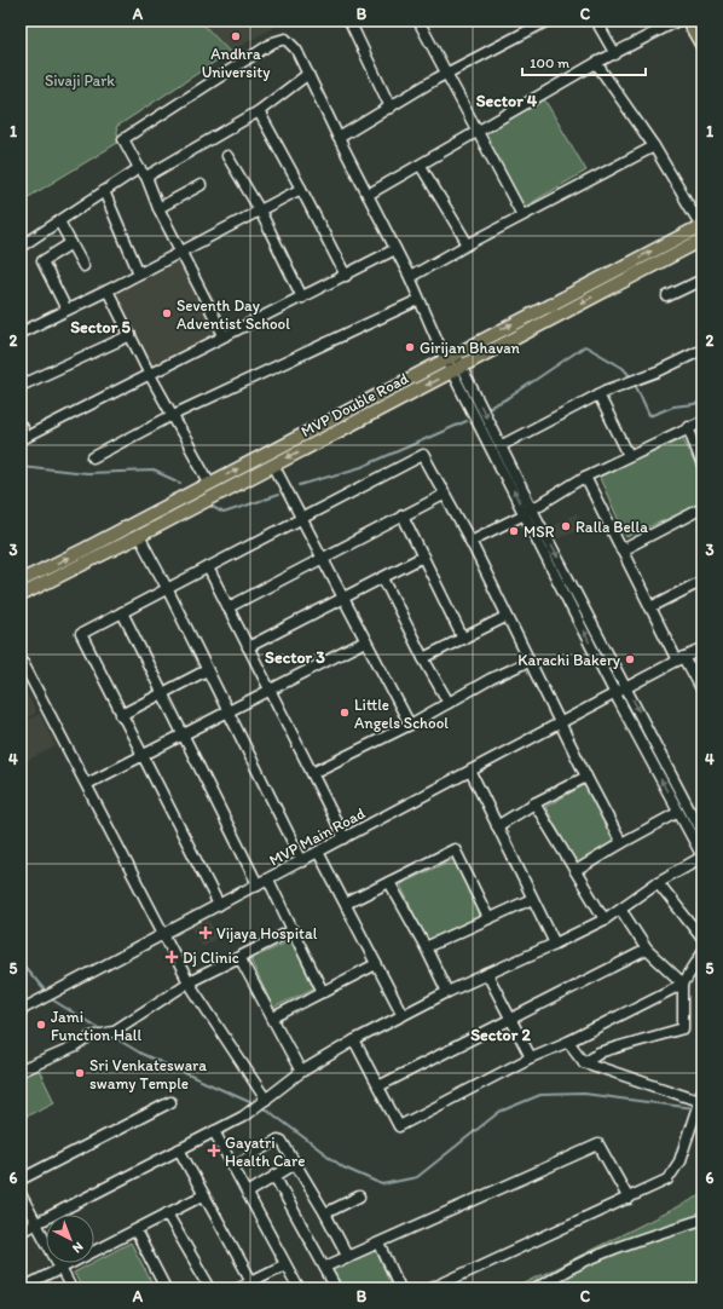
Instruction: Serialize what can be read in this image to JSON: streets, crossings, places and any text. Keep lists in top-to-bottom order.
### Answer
{
  "streets": {
    "main road": ["MVP Double Road"],
    "street": ["MVP Main Road"]
  },
  "districts": [
    "Sector 4",
    "Sector 5",
    "Sector 3",
    "Sector 2"
  ],
  "parks": ["Sivaji Park"],
  "places": {
    "other": [
      "Andhra University",
      "Seventh Day Adventist School",
      "Girijan Bhavan",
      "Ralla Bella",
      "MSR",
      "Karachi Bakery",
      "Little Angels School",
      "Jami Function Hall",
      "Sri Venkateswara swamy Temple"
    ],
    "health": ["Vijaya Hospital", "Dj Clinic", "Gayatri Health Care"]
  },
  "scale_bar": "100 m",
  "north": "bottom right",
  "grid": {
    "columns": ["A", "B", "C"],
    "rows": [
      "1",
      "2",
      "3",
      "4",
      "5",
      "6"
    ]
  }
}
